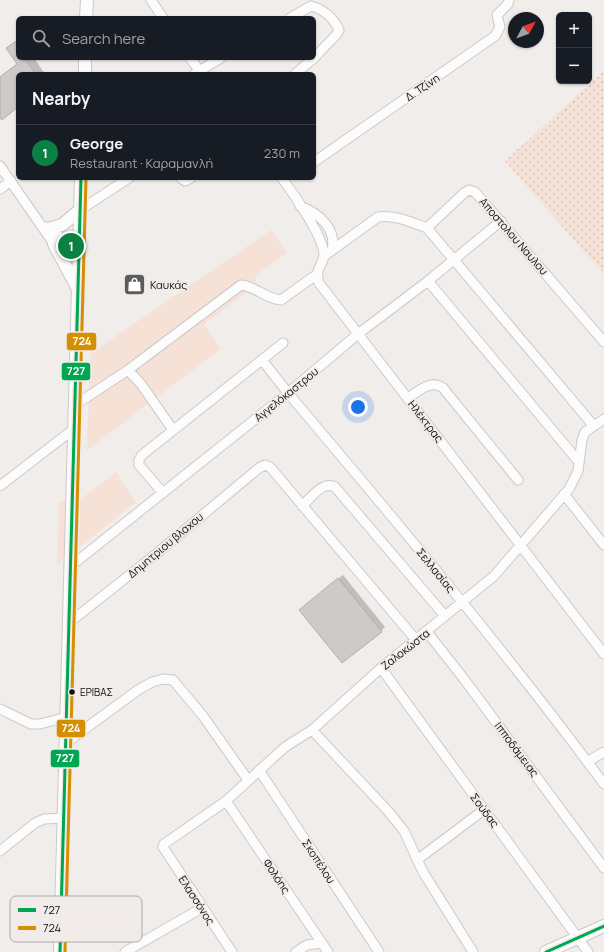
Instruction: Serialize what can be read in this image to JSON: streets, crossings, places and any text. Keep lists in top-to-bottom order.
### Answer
{
  "streets": {
    "street": [
      "Δ. Τζίνη",
      "Αποστολου Ναυλου",
      "Αγγελόκαστρου",
      "Ηλέκτρας",
      "Δημητριου βλαχου",
      "Σελλασίας",
      "Ζαλοκώστα",
      "Ιπποδάμειας",
      "Σούδας",
      "Σκοπέλου",
      "Φολόης",
      "Ελασσόνος"
    ]
  },
  "crossings": [
    ["Αποστολου Ναυλου", "Αγγελόκαστρου"],
    ["Αγγελόκαστρου", "Ηλέκτρας"],
    ["Αγγελόκαστρου", "Σελλασίας"],
    ["Ηλέκτρας", "Ζαλοκώστα"],
    ["Σελλασίας", "Ζαλοκώστα"],
    ["Ζαλοκώστα", "Ιπποδάμειας"],
    ["Ζαλοκώστα", "Σούδας"],
    ["Ζαλοκώστα", "Σκοπέλου"],
    ["Ζαλοκώστα", "Φολόης"],
    ["Ζαλοκώστα", "Ελασσόνος"]
  ],
  "places": {
    "shop": ["Καυκάς"],
    "other": ["ΕΡΙΒΑΣ"]
  },
  "lines": ["transit line 727", "transit line 724"],
  "legend": ["727", "724"],
  "north": "top right",
  "page": {
    "map_buttons": ["+", "−"],
    "search": "Search here",
    "heading": "Nearby",
    "list": [
      {
        "mark": "1",
        "name": "George",
        "note": "Restaurant · Καραμανλή",
        "value": "230 m"
      }
    ],
    "pins": "1"
  }
}
